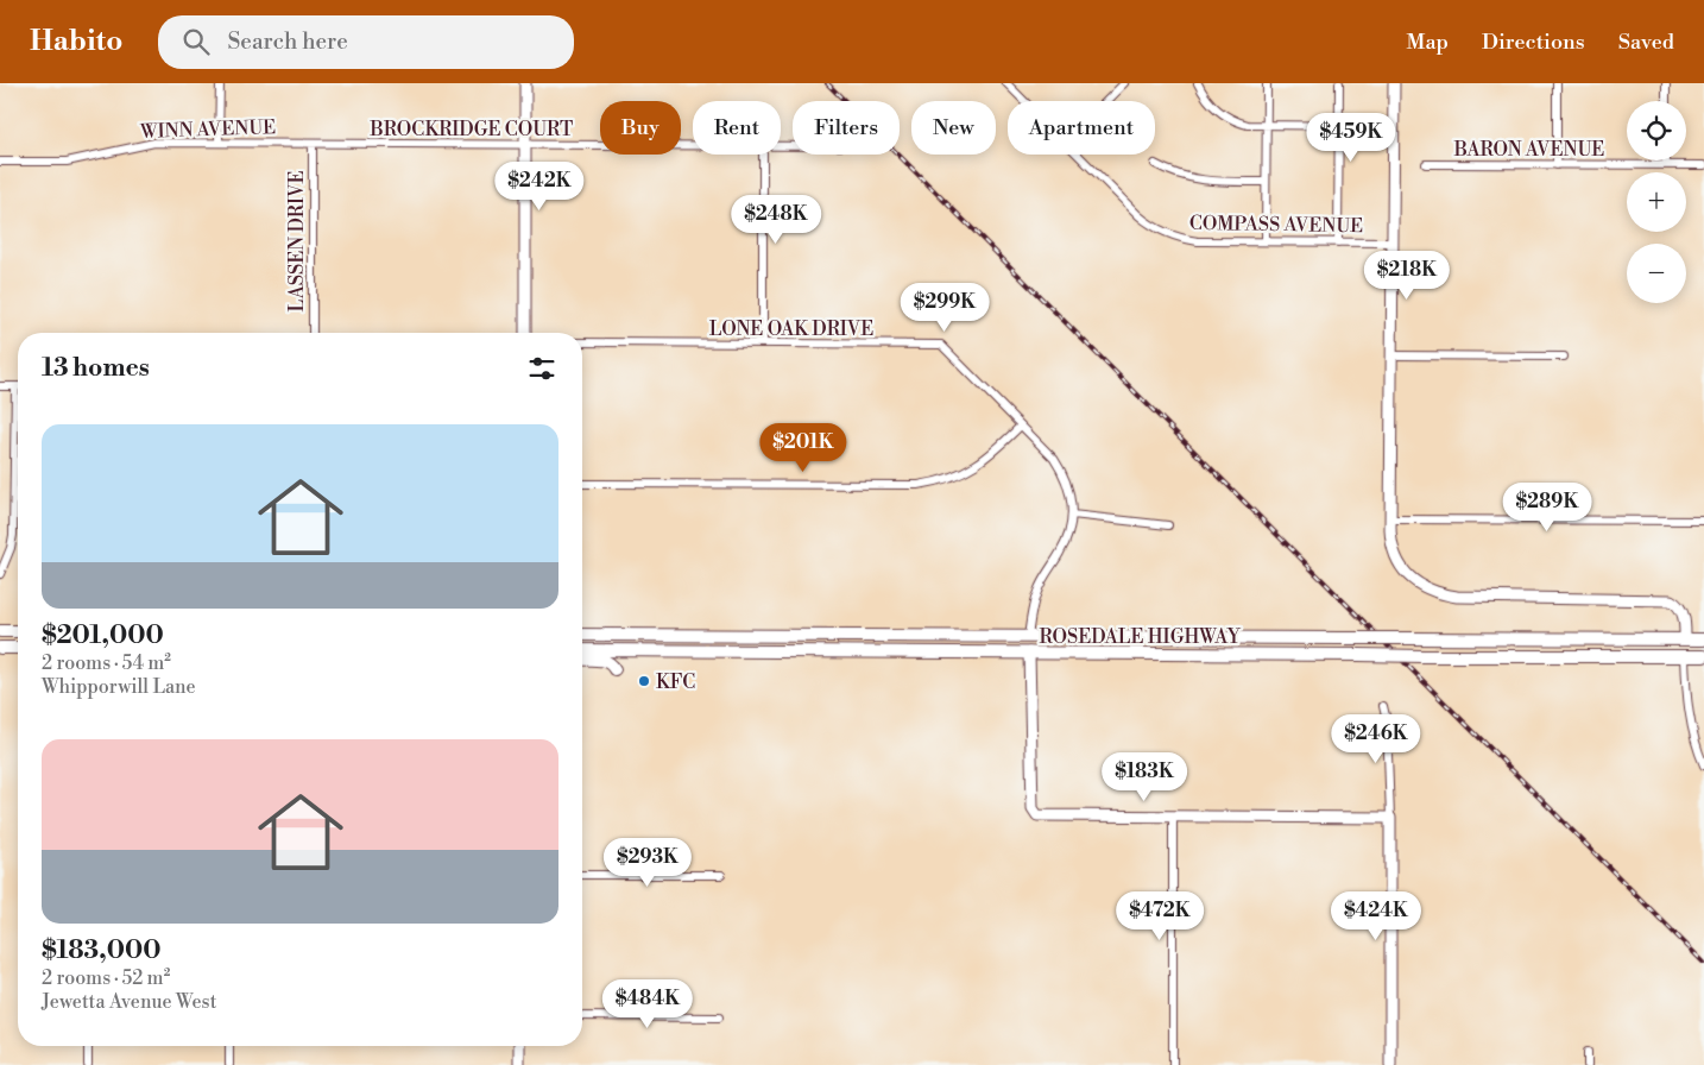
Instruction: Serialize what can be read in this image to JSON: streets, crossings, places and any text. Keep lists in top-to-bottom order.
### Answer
{
  "streets": {
    "main road": ["ROSEDALE HIGHWAY"],
    "street": [
      "WINN AVENUE",
      "BROCKRIDGE COURT",
      "BARON AVENUE",
      "COMPASS AVENUE",
      "LASSEN DRIVE",
      "LONE OAK DRIVE"
    ]
  },
  "crossings": [
    ["WINN AVENUE", "BROCKRIDGE COURT"],
    ["WINN AVENUE", "LASSEN DRIVE"],
    ["BROCKRIDGE COURT", "LASSEN DRIVE"],
    ["LONE OAK DRIVE", "ROSEDALE HIGHWAY"]
  ],
  "places": ["KFC"],
  "page": {
    "header": "Habito",
    "search": "Search here",
    "nav": ["Map", "Directions", "Saved"],
    "map_buttons": ["+", "−"],
    "chip": [
      "Buy",
      "Rent",
      "Filters",
      "New",
      "Apartment"
    ],
    "price": [
      "$459K",
      "$242K",
      "$248K",
      "$218K",
      "$299K",
      "$201K",
      "$289K",
      "$246K",
      "$183K",
      "$293K",
      "$472K",
      "$424K",
      "$484K"
    ],
    "heading": "13 homes",
    "list": [
      {
        "name": "$201,000",
        "note": "2 rooms · 54 m² · Whipporwill Lane"
      },
      {
        "name": "$183,000",
        "note": "2 rooms · 52 m² · Jewetta Avenue West"
      }
    ]
  }
}
